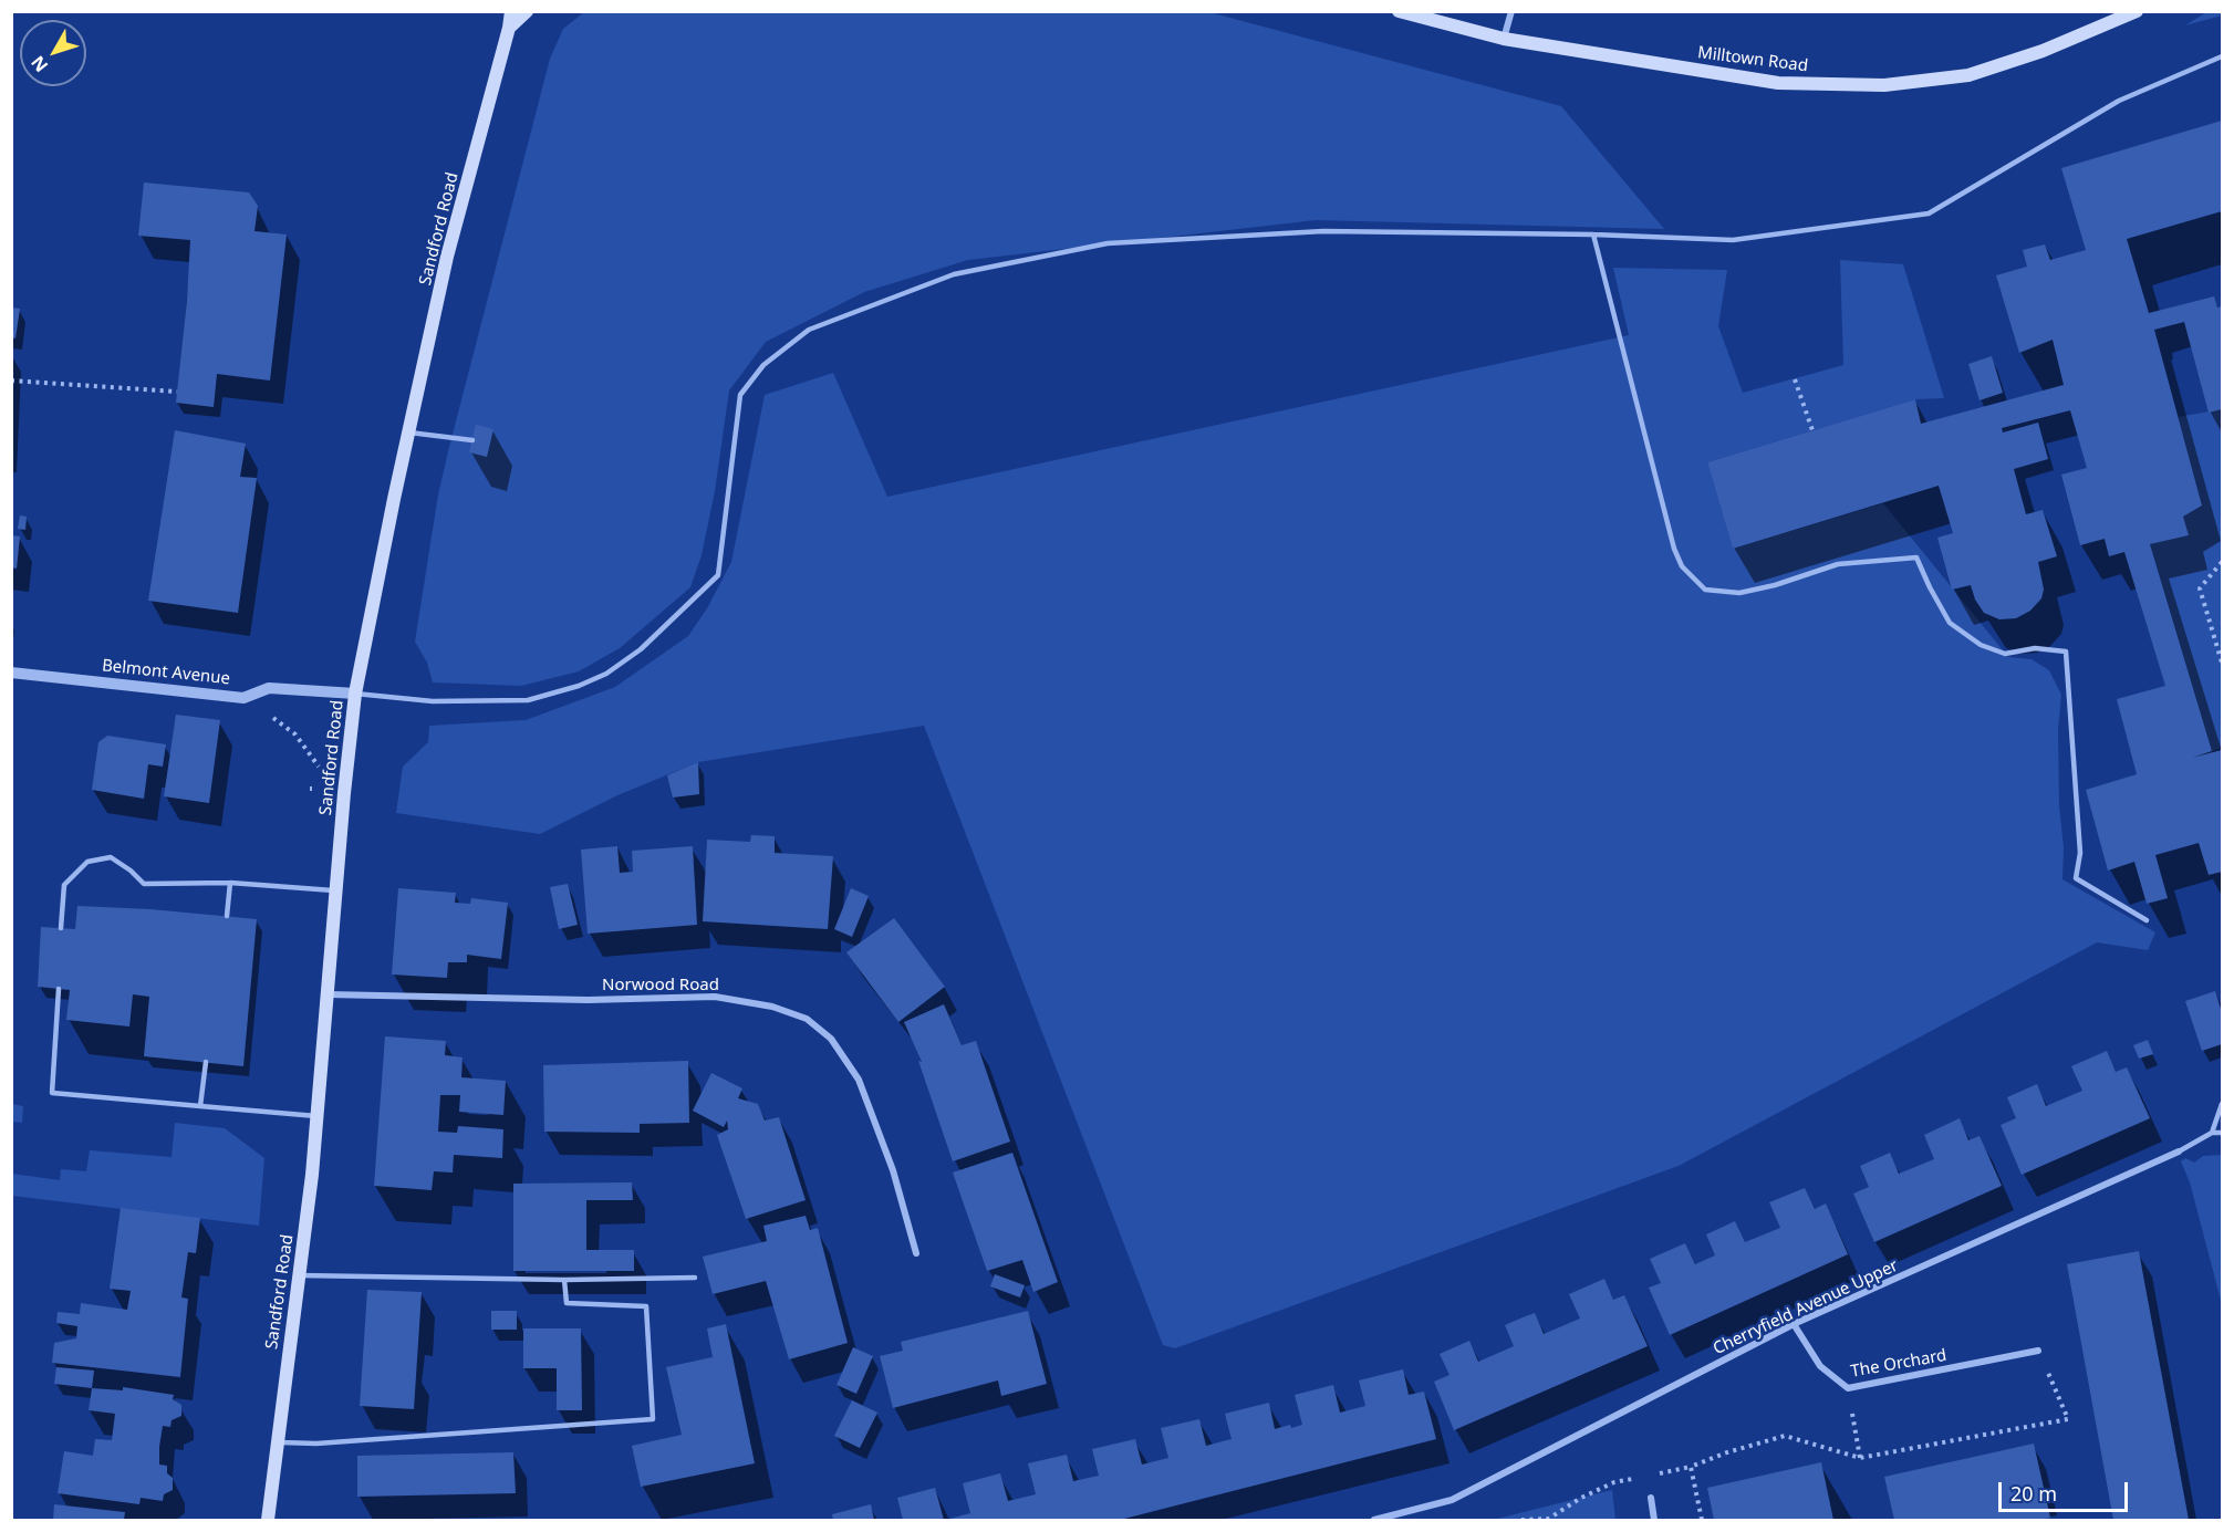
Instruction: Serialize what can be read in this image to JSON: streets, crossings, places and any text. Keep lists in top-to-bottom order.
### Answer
{
  "streets": {
    "main road": ["Milltown Road", "Sandford Road"],
    "street": [
      "Belmont Avenue",
      "Norwood Road",
      "Cherryfield Avenue Upper",
      "The Orchard"
    ]
  },
  "crossings": [
    ["Sandford Road", "Belmont Avenue"],
    ["Sandford Road", "Norwood Road"],
    ["Cherryfield Avenue Upper", "The Orchard"]
  ],
  "scale_bar": "20 m",
  "north": "bottom left"
}
